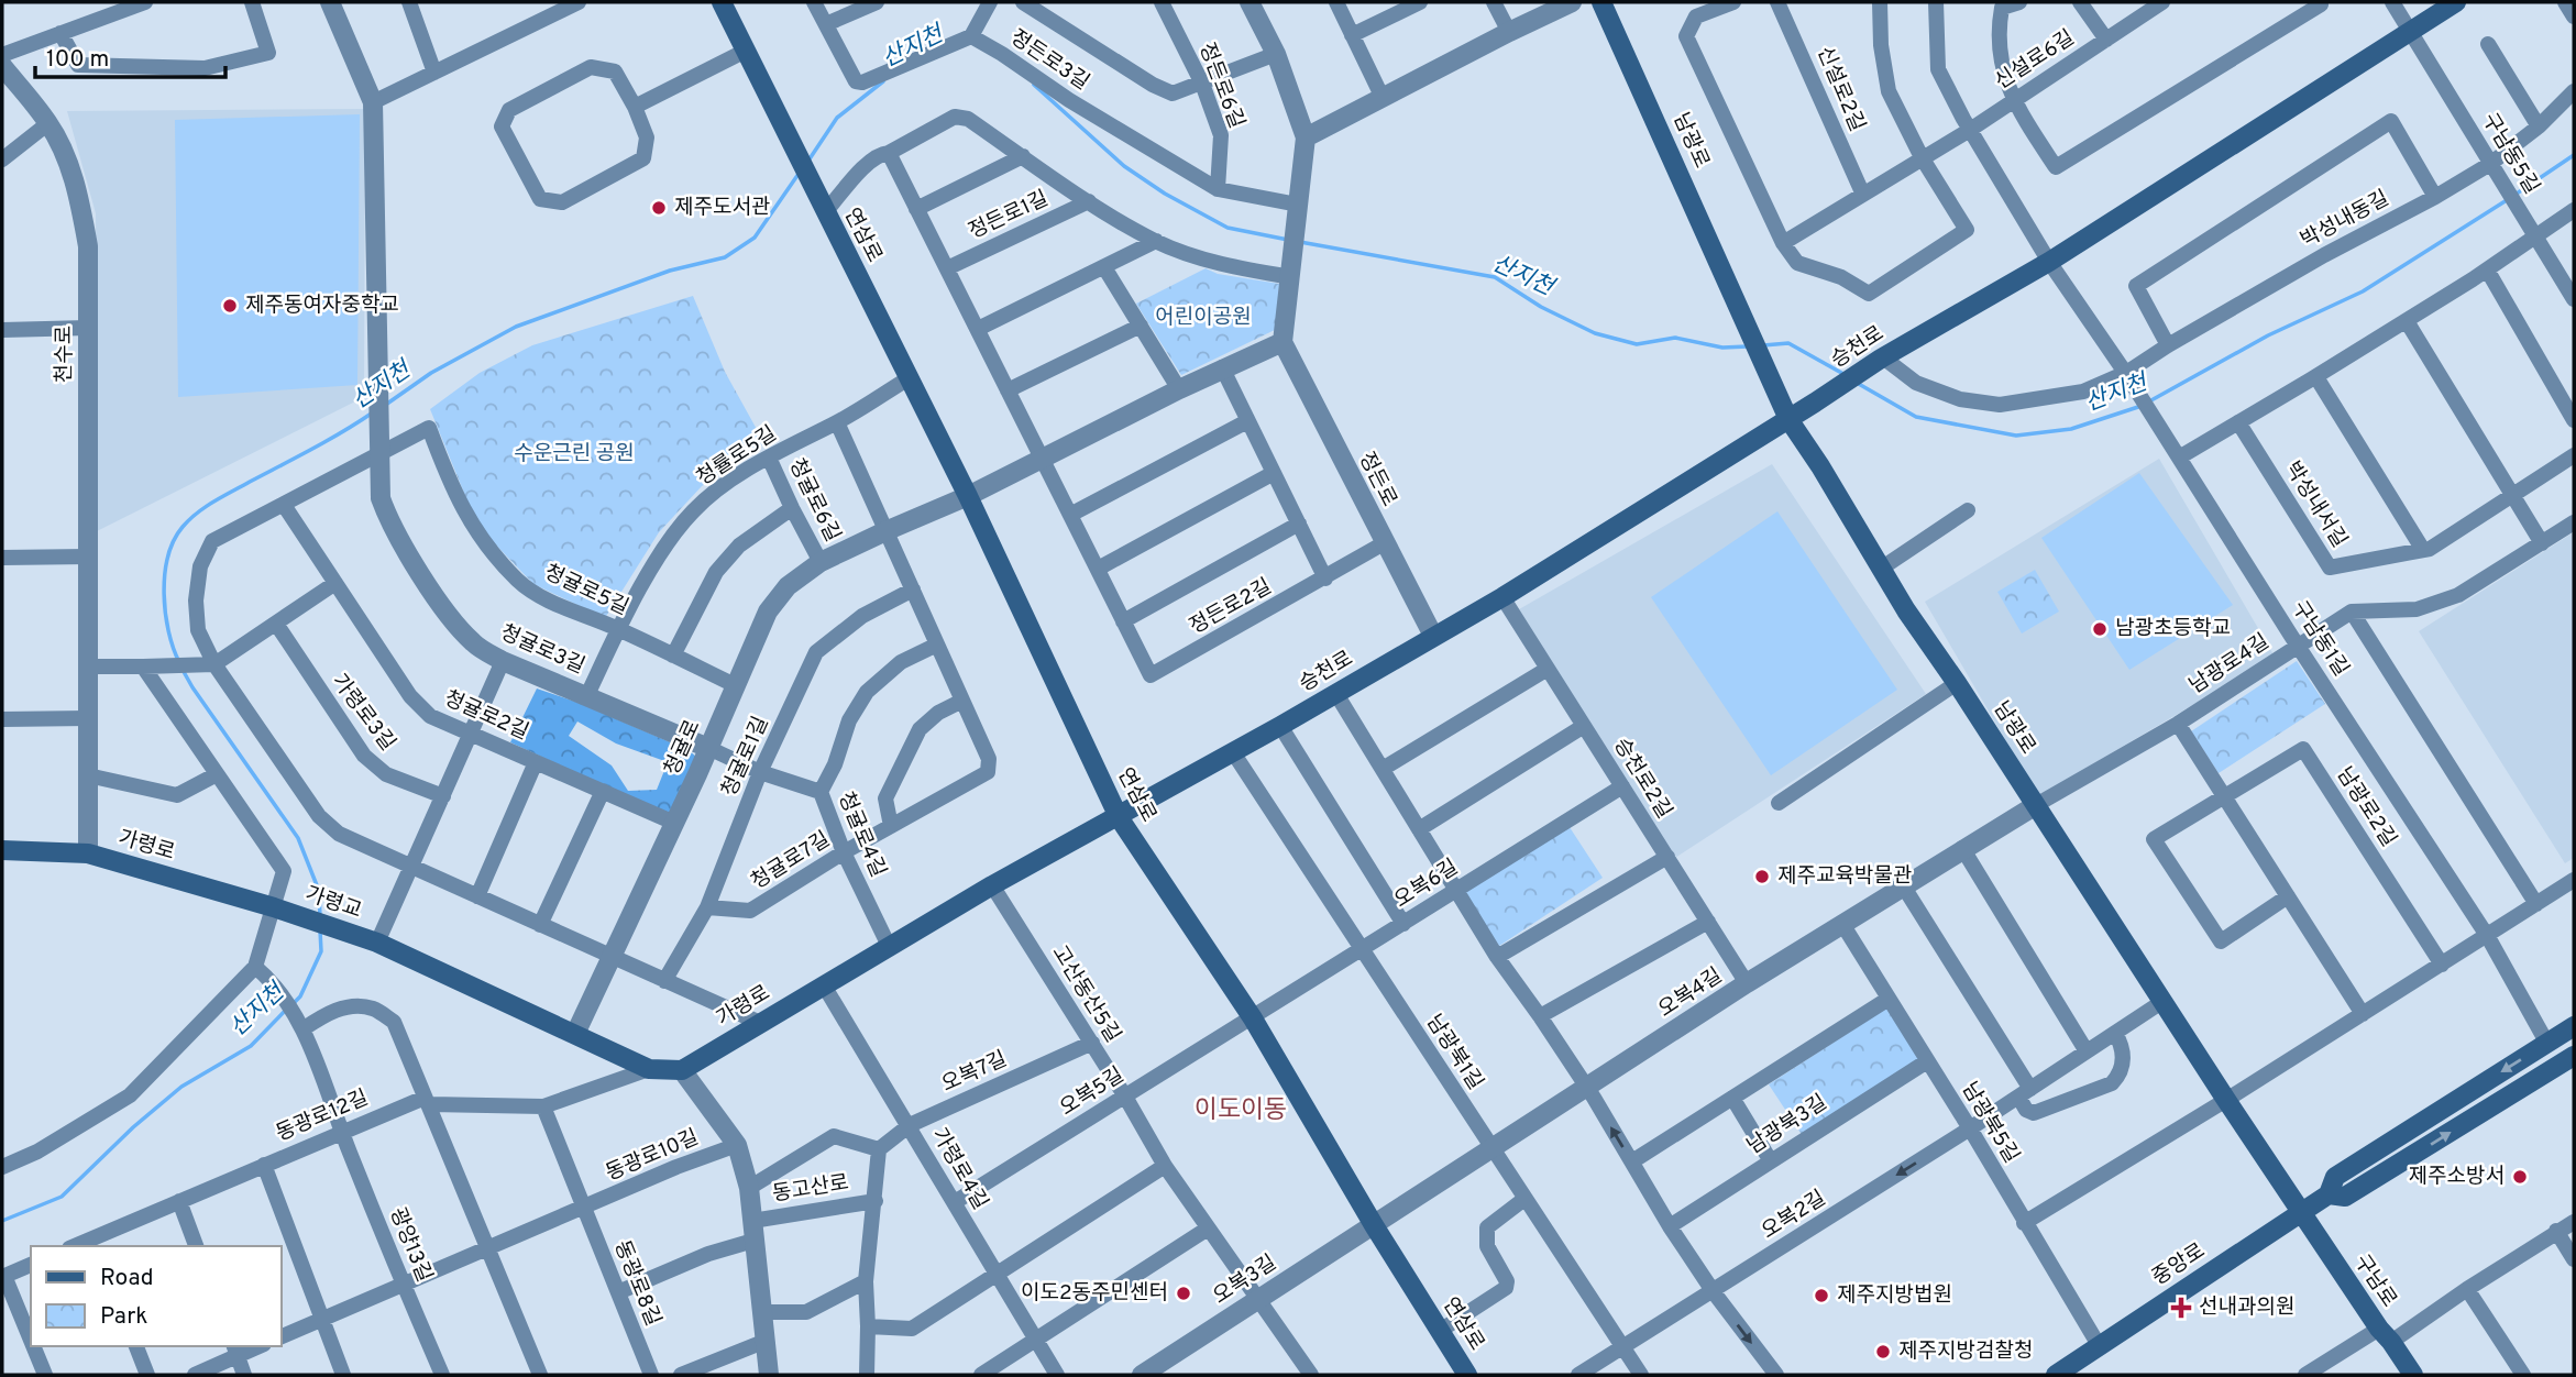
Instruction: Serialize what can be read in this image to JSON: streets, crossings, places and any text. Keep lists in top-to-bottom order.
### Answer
{
  "streets": {
    "main road": [
      "남광로",
      "연삼로",
      "승천로",
      "가령로",
      "가령교",
      "중앙로",
      "구남로"
    ],
    "street": [
      "정든로3길",
      "신설로6길",
      "정든로6길",
      "신설로2길",
      "구남동5길",
      "정든로1길",
      "박성내동길",
      "천수로",
      "청률로5길",
      "정든로",
      "청귤로6길",
      "박성내서길",
      "청귤로5길",
      "정든로2길",
      "구남동1길",
      "청귤로3길",
      "남광로4길",
      "가령로3길",
      "청귤로2길",
      "청귤로",
      "청귤로1길",
      "승천로2길",
      "남광로2길",
      "청귤로4길",
      "청귤로7길",
      "오복6길",
      "오복4길",
      "고산동산5길",
      "남광북1길",
      "오복7길",
      "오복5길",
      "동광로12길",
      "남광북5길",
      "남광북3길",
      "동광로10길",
      "가령로4길",
      "동고산로",
      "오복2길",
      "광양13길",
      "오복3길",
      "동광로8길"
    ]
  },
  "crossings": [
    ["정든로3길", "정든로6길"],
    ["신설로6길", "구남동1길"],
    ["남광로", "승천로"],
    ["남광로", "남광로4길"],
    ["남광로", "오복4길"],
    ["남광로", "오복2길"],
    ["남광로", "중앙로"],
    ["남광로", "구남로"],
    ["구남동5길", "박성내동길"],
    ["구남동5길", "승천로"],
    ["박성내동길", "승천로"],
    ["박성내동길", "구남동1길"],
    ["연삼로", "승천로"],
    ["연삼로", "청률로5길"],
    ["연삼로", "청귤로"],
    ["연삼로", "가령로"],
    ["연삼로", "오복6길"],
    ["연삼로", "오복4길"],
    ["연삼로", "오복5길"],
    ["연삼로", "오복3길"],
    ["승천로", "정든로"],
    ["승천로", "구남동1길"],
    ["승천로", "승천로2길"],
    ["승천로", "가령로"],
    ["승천로", "남광북1길"],
    ["천수로", "가령로"],
    ["청률로5길", "청귤로6길"],
    ["청률로5길", "청귤로5길"],
    ["청률로5길", "청귤로3길"],
    ["정든로", "정든로2길"],
    ["청귤로6길", "청귤로"],
    ["청귤로5길", "청귤로3길"],
    ["청귤로5길", "청귤로"],
    ["구남동1길", "남광로4길"],
    ["구남동1길", "중앙로"],
    ["청귤로3길", "청귤로"],
    ["남광로4길", "오복4길"],
    ["청귤로2길", "청귤로"],
    ["청귤로", "청귤로7길"],
    ["청귤로1길", "청귤로7길"],
    ["승천로2길", "오복6길"],
    ["승천로2길", "오복4길"],
    ["청귤로4길", "가령로"],
    ["청귤로4길", "청귤로7길"],
    ["가령로", "가령교"],
    ["가령로", "고산동산5길"],
    ["가령로", "가령로4길"],
    ["가령로", "동고산로"],
    ["오복6길", "남광북1길"],
    ["오복6길", "오복5길"],
    ["오복4길", "남광북1길"],
    ["오복4길", "남광북5길"],
    ["오복4길", "오복3길"],
    ["고산동산5길", "오복7길"],
    ["고산동산5길", "오복5길"],
    ["고산동산5길", "오복3길"],
    ["남광북1길", "오복2길"],
    ["오복7길", "가령로4길"],
    ["오복5길", "가령로4길"],
    ["동광로12길", "광양13길"],
    ["남광북5길", "남광북3길"],
    ["남광북5길", "오복2길"],
    ["남광북5길", "중앙로"],
    ["동광로10길", "동고산로"],
    ["동광로10길", "광양13길"],
    ["동광로10길", "동광로8길"],
    ["중앙로", "구남로"]
  ],
  "one_way": ["오복2길"],
  "districts": ["이도이동"],
  "water": ["산지천"],
  "parks": ["어린이공원", "수운근린 공원"],
  "places": {
    "other": [
      "제주도서관",
      "제주동여자중학교",
      "남광초등학교",
      "제주교육박물관",
      "제주소방서",
      "이도2동주민센터",
      "제주지방법원",
      "제주지방검찰청"
    ],
    "health": ["선내과의원"]
  },
  "legend": ["Road", "Park"],
  "scale_bar": "100 m"
}
